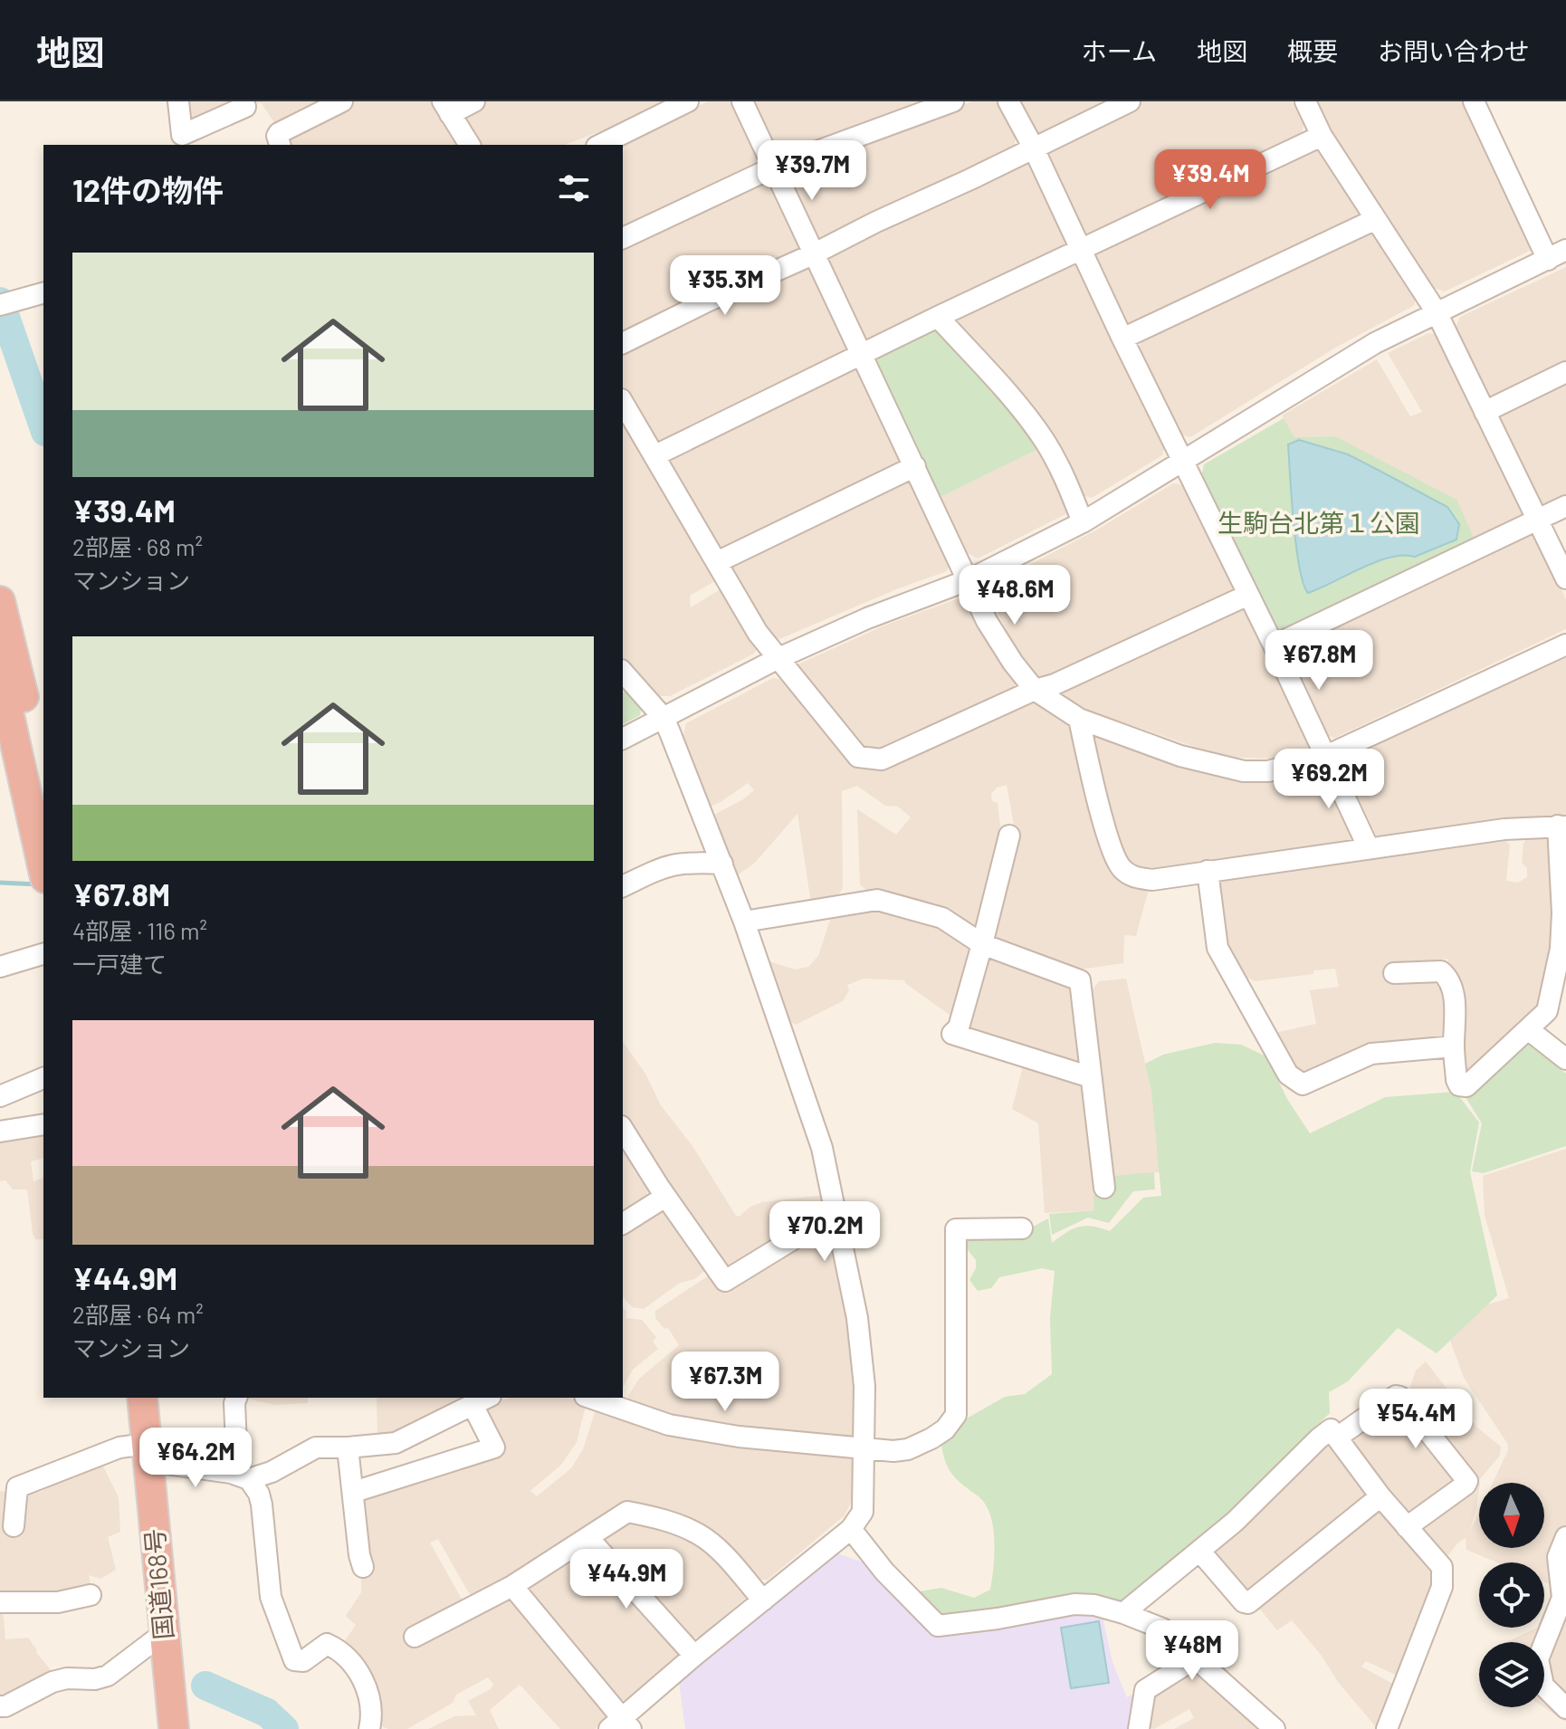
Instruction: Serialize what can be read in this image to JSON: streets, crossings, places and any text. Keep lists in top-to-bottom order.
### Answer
{
  "streets": {
    "highway": ["国道168号"]
  },
  "parks": ["生駒台北第１公園"],
  "north": "bottom",
  "page": {
    "header": "地図",
    "nav": [
      "ホーム",
      "地図",
      "概要",
      "お問い合わせ"
    ],
    "price": [
      "¥39.7M",
      "¥39.4M",
      "¥35.3M",
      "¥48.6M",
      "¥67.8M",
      "¥69.2M",
      "¥70.2M",
      "¥67.3M",
      "¥54.4M",
      "¥64.2M",
      "¥44.9M",
      "¥48M"
    ],
    "heading": "12件の物件",
    "list": [
      {
        "name": "¥39.4M",
        "note": "2部屋 · 68 m² · マンション"
      },
      {
        "name": "¥67.8M",
        "note": "4部屋 · 116 m² · 一戸建て"
      },
      {
        "name": "¥44.9M",
        "note": "2部屋 · 64 m² · マンション"
      }
    ]
  }
}
